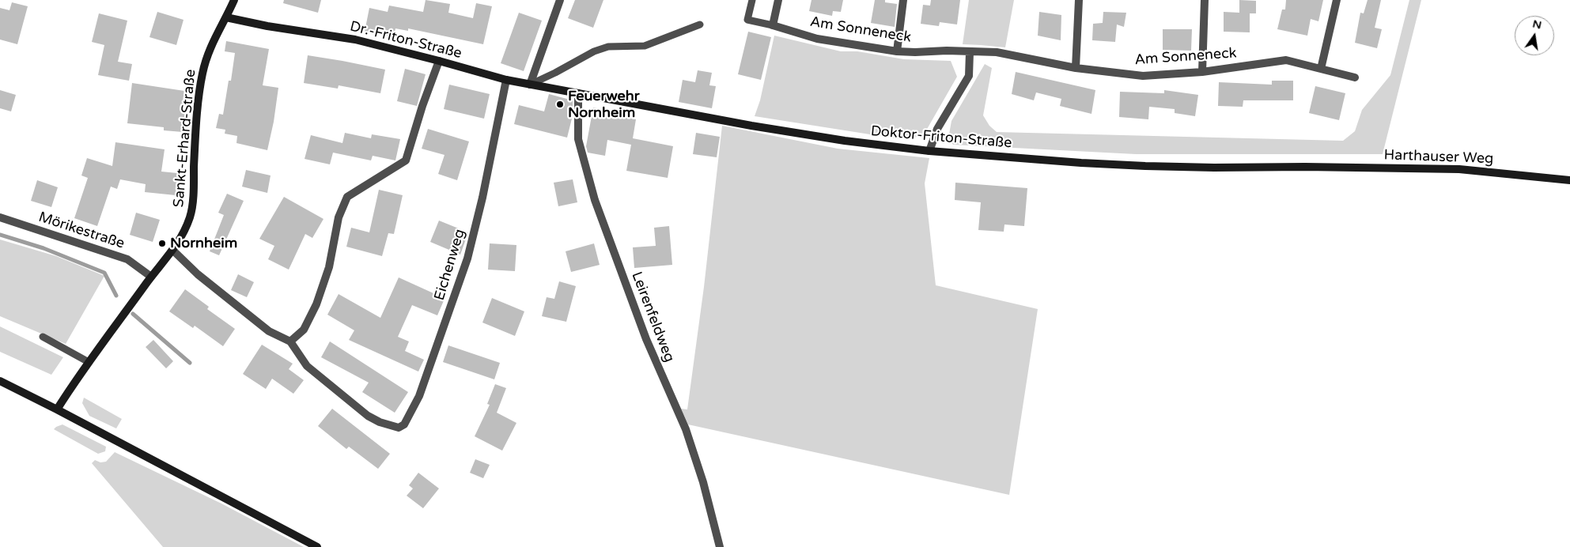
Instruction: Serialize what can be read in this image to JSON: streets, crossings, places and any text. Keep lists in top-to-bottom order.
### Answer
{
  "streets": {
    "street": [
      "Am Sonneneck",
      "Dr.-Friton-Straße",
      "Doktor-Friton-Straße",
      "Sankt-Erhard-Straße",
      "Harthauser Weg",
      "Mörikestraße",
      "Eichenweg",
      "Leirenfeldweg"
    ]
  },
  "crossings": [
    ["Dr.-Friton-Straße", "Doktor-Friton-Straße"],
    ["Dr.-Friton-Straße", "Sankt-Erhard-Straße"],
    ["Dr.-Friton-Straße", "Eichenweg"],
    ["Dr.-Friton-Straße", "Leirenfeldweg"],
    ["Doktor-Friton-Straße", "Harthauser Weg"],
    ["Doktor-Friton-Straße", "Leirenfeldweg"],
    ["Sankt-Erhard-Straße", "Mörikestraße"]
  ],
  "places": ["Feuerwehr Nornheim", "Nornheim"],
  "north": "top"
}
